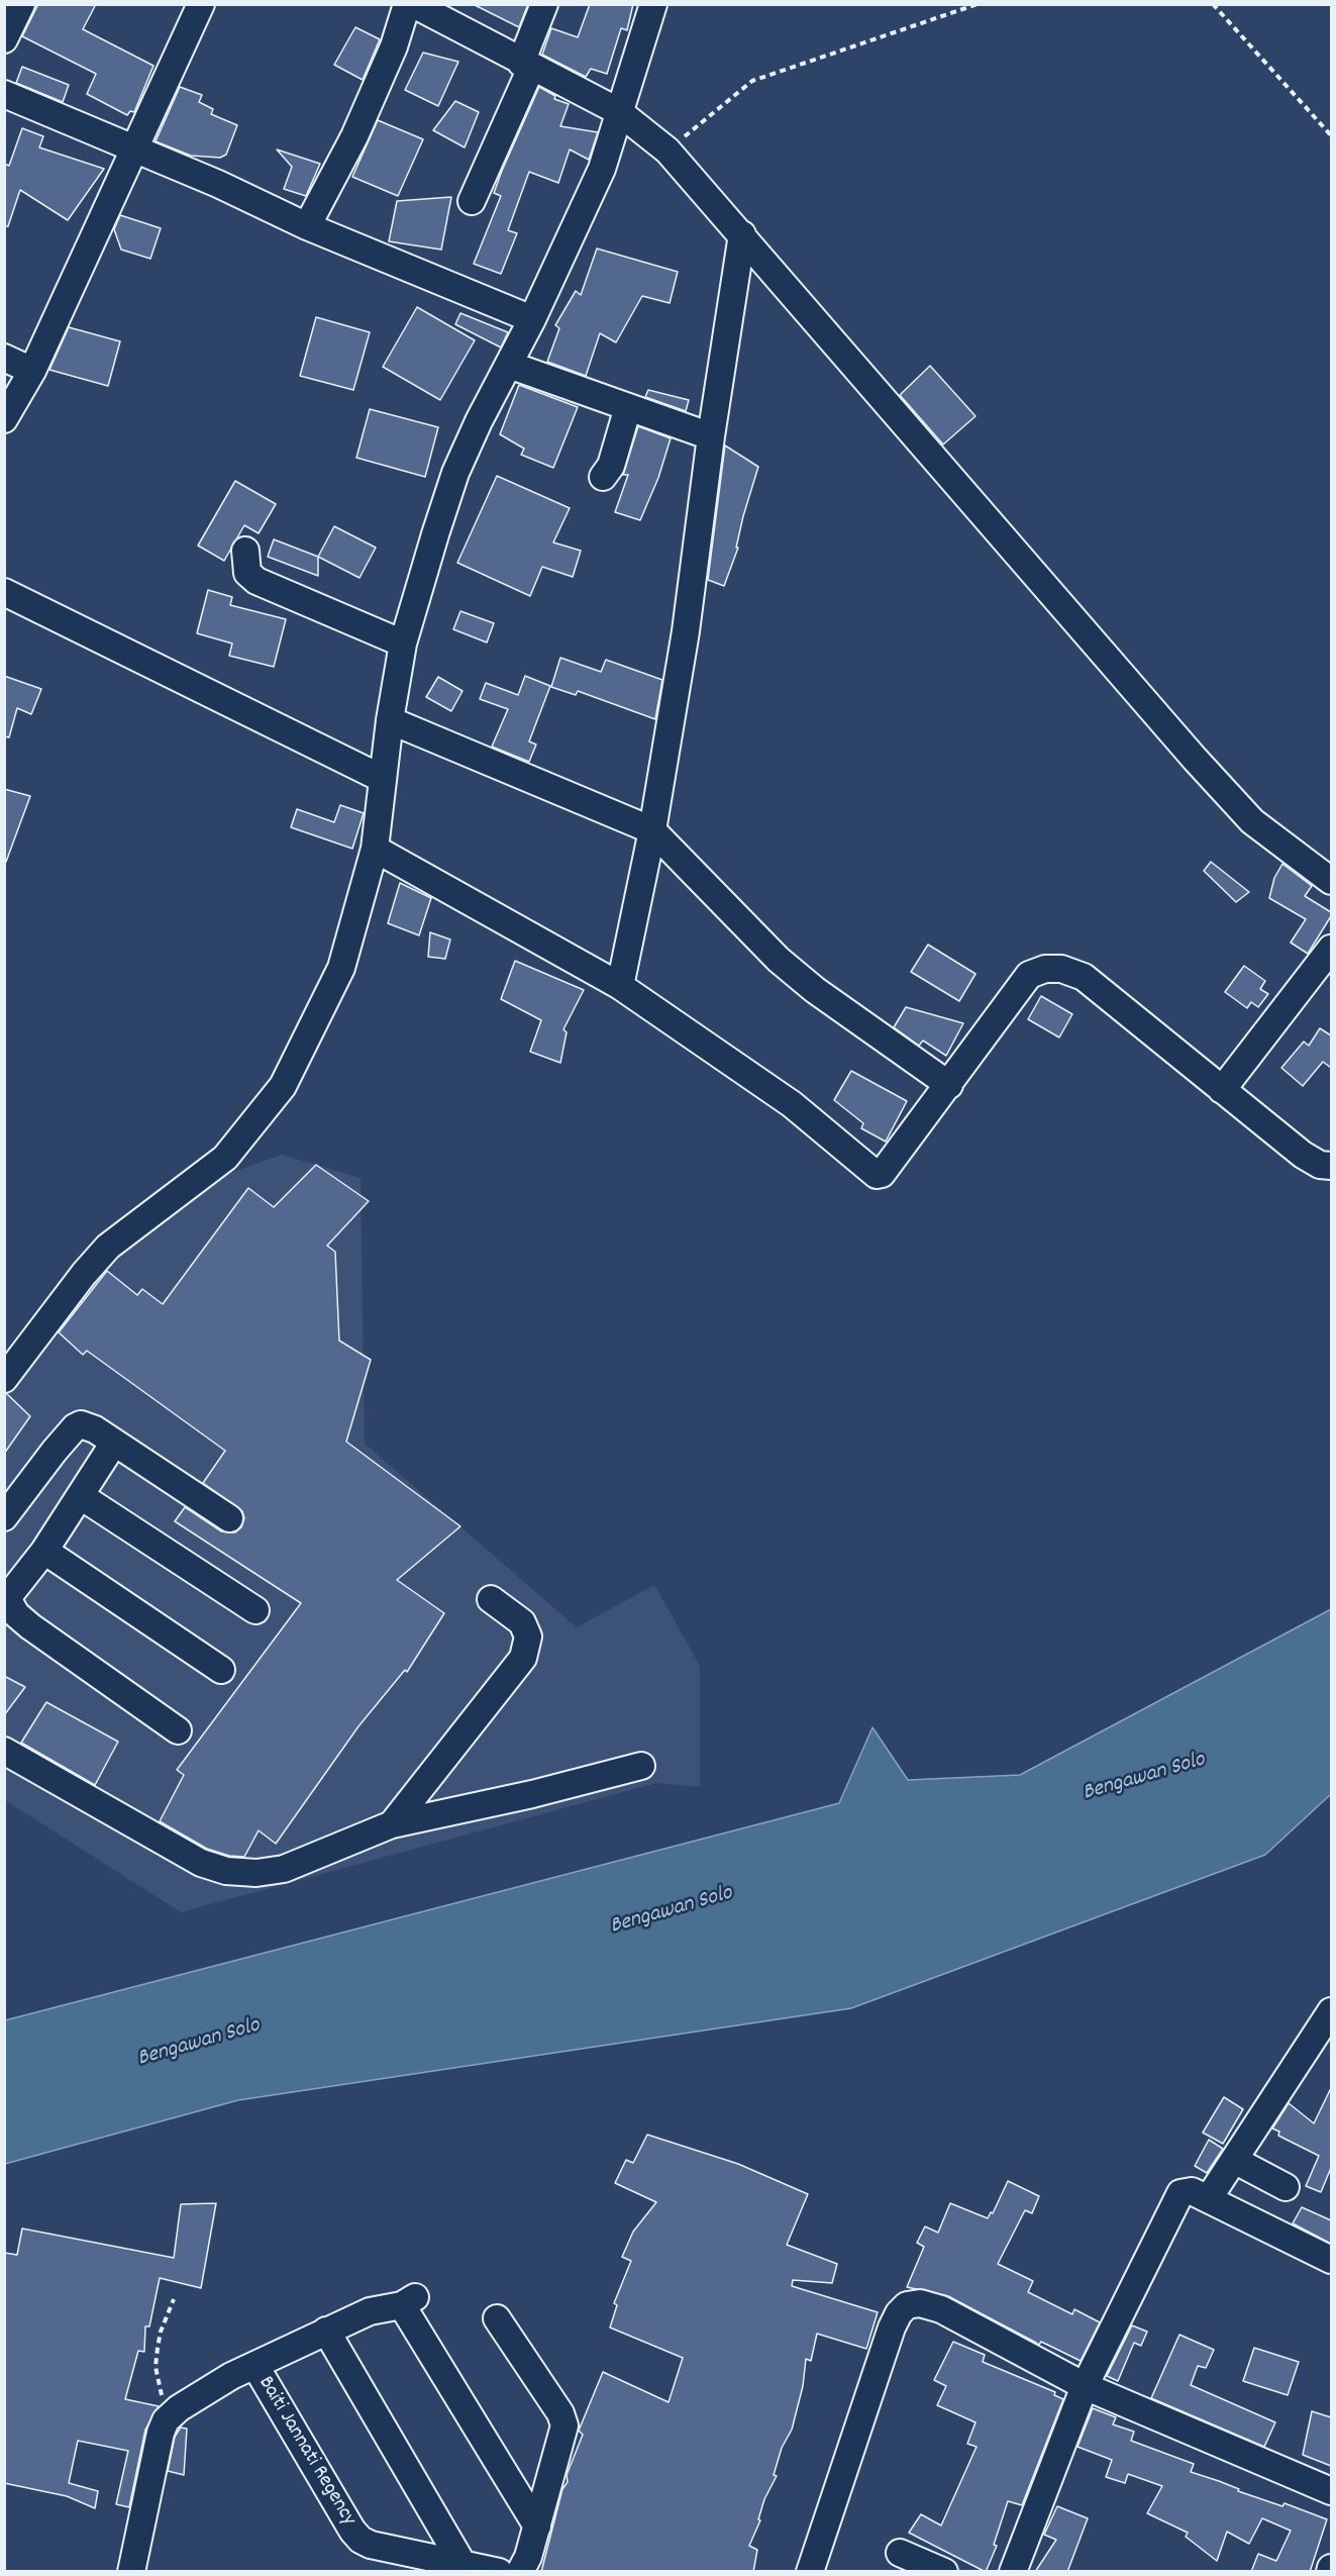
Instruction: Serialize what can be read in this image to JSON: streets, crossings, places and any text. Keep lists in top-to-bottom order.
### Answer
{
  "streets": {
    "street": ["Baiti Jannati Regency"]
  },
  "water": ["Bengawan Solo"]
}
